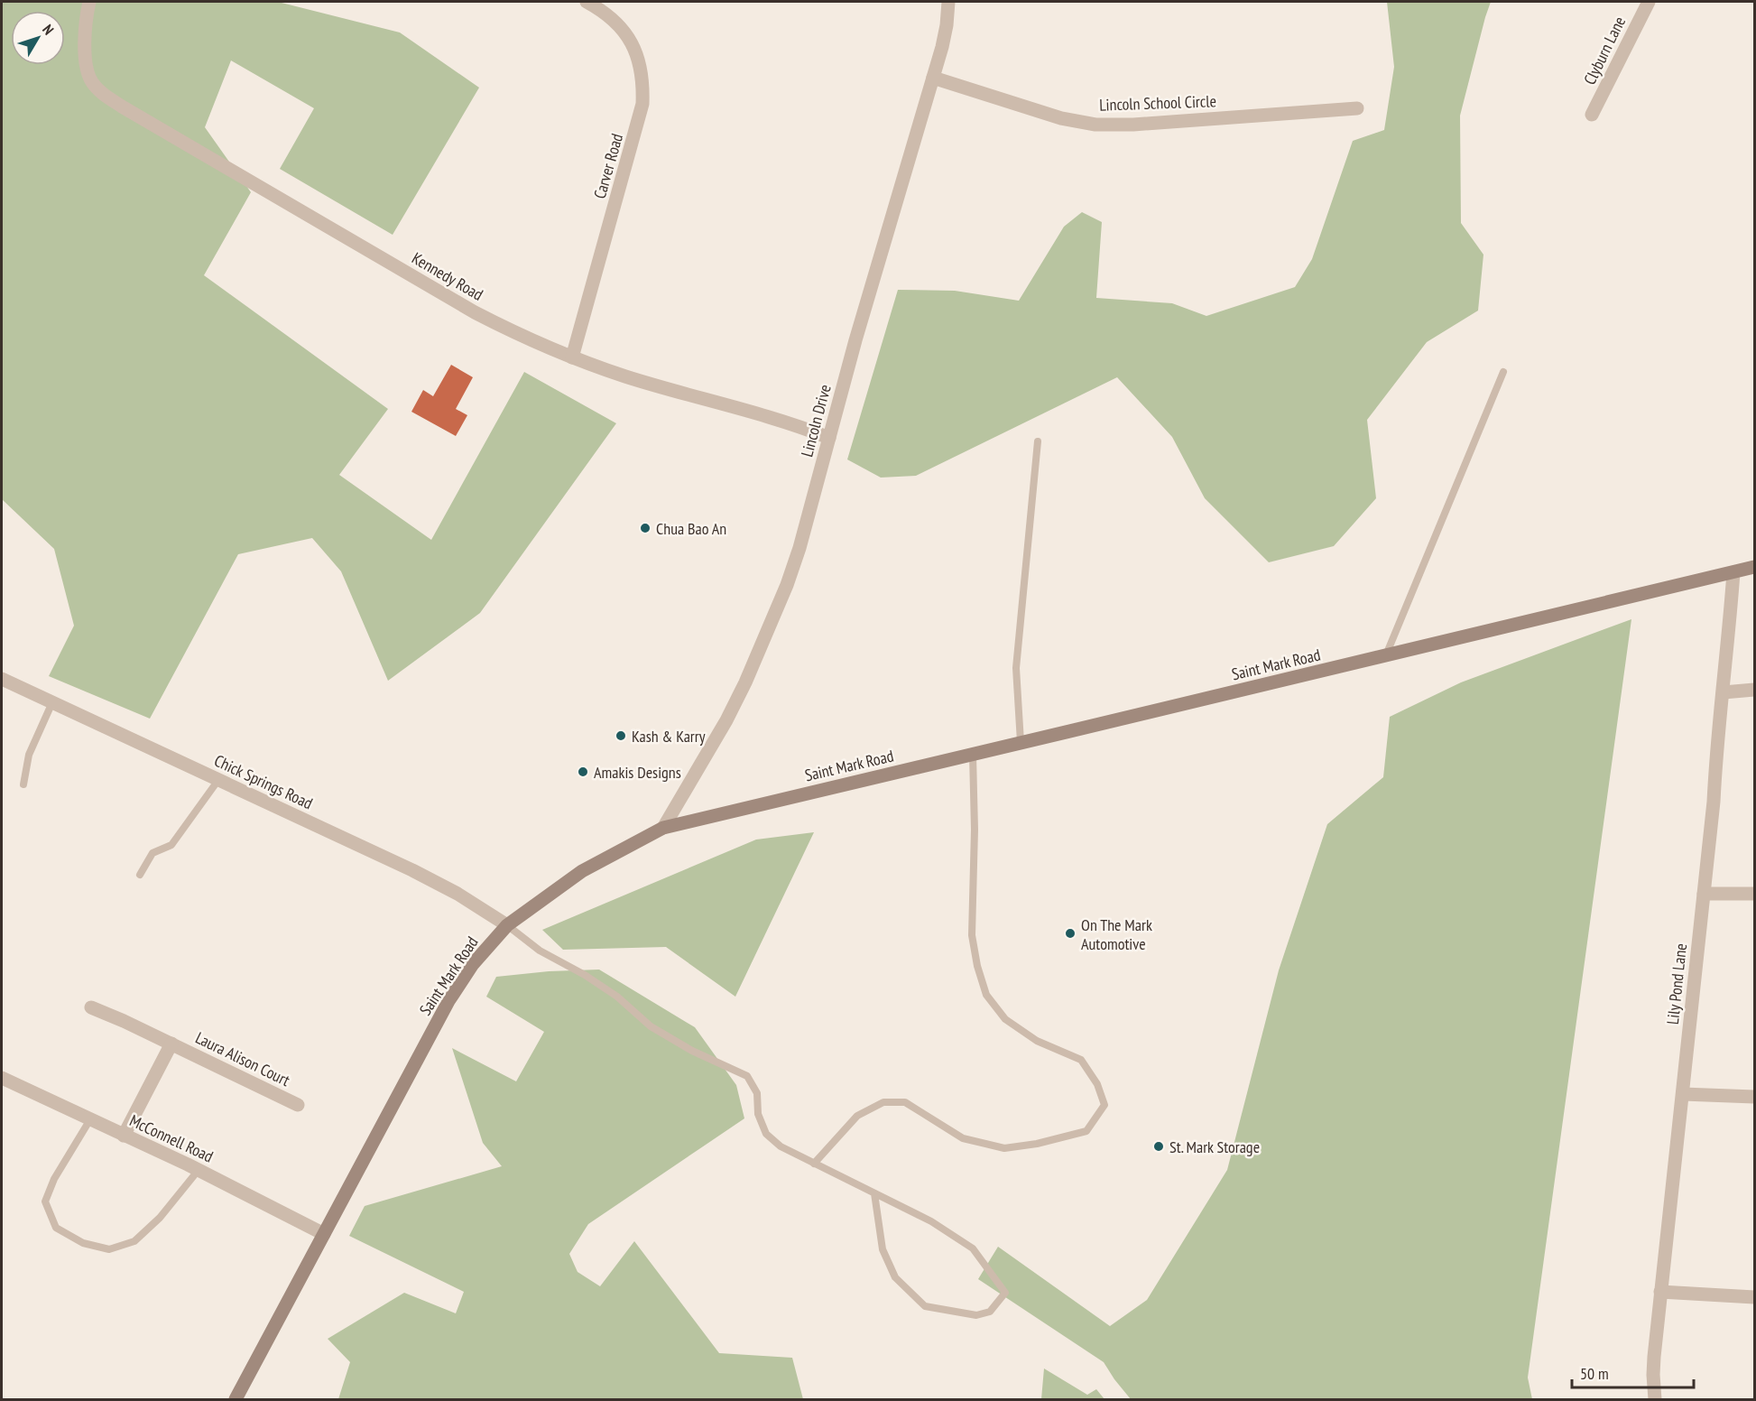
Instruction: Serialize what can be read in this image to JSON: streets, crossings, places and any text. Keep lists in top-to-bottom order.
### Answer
{
  "streets": {
    "street": [
      "Clyburn Lane",
      "Lincoln School Circle",
      "Carver Road",
      "Kennedy Road",
      "Lincoln Drive",
      "Saint Mark Road",
      "Chick Springs Road",
      "Lily Pond Lane",
      "Laura Alison Court",
      "McConnell Road"
    ]
  },
  "crossings": [
    ["Lincoln School Circle", "Lincoln Drive"],
    ["Carver Road", "Kennedy Road"],
    ["Kennedy Road", "Lincoln Drive"],
    ["Lincoln Drive", "Saint Mark Road"],
    ["Saint Mark Road", "Chick Springs Road"],
    ["Saint Mark Road", "Lily Pond Lane"],
    ["Saint Mark Road", "McConnell Road"]
  ],
  "places": [
    "Chua Bao An",
    "Kash & Karry",
    "Amakis Designs",
    "On The Mark Automotive",
    "St. Mark Storage"
  ],
  "scale_bar": "50 m",
  "north": "top right"
}
